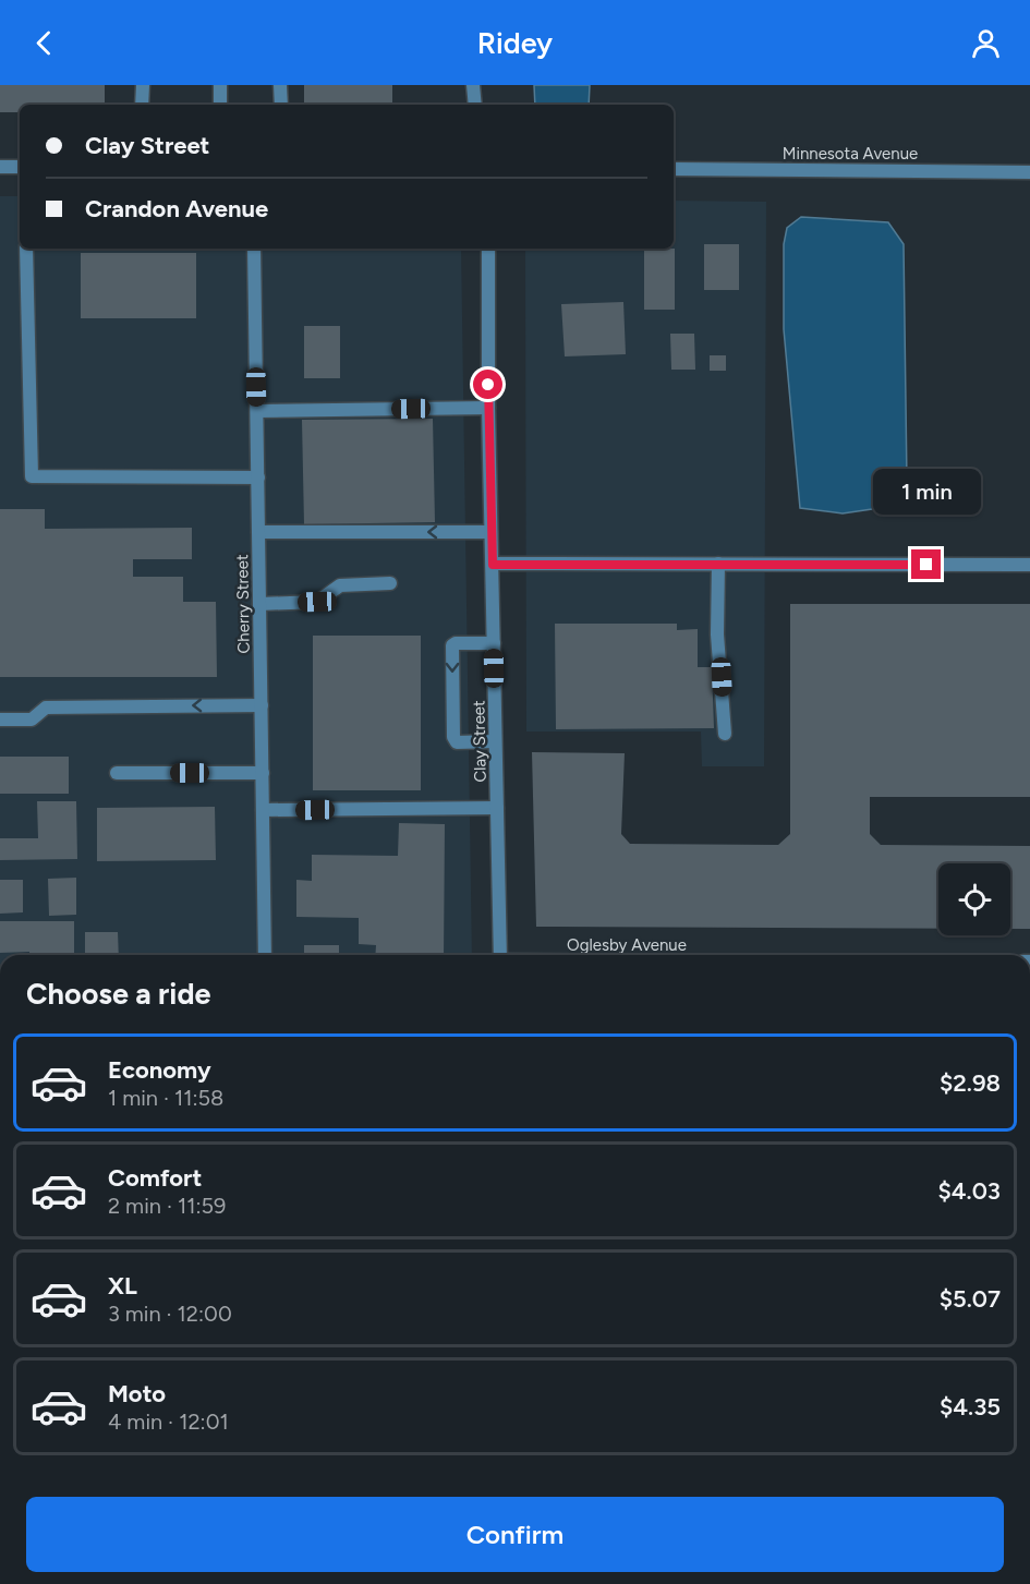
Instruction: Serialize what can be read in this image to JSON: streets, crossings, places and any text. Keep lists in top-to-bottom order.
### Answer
{
  "streets": {
    "street": ["Minnesota Avenue", "Cherry Street", "Clay Street"]
  },
  "page": {
    "header": "Ridey",
    "banner": ["Clay Street", "Crandon Avenue"],
    "bubble": "1 min",
    "heading": "Choose a ride",
    "list": [
      {
        "name": "Economy",
        "note": "1 min · 11:58",
        "value": "$2.98"
      },
      {
        "name": "Comfort",
        "note": "2 min · 11:59",
        "value": "$4.03"
      },
      {
        "name": "XL",
        "note": "3 min · 12:00",
        "value": "$5.07"
      },
      {
        "name": "Moto",
        "note": "4 min · 12:01",
        "value": "$4.35"
      }
    ],
    "buttons": "Confirm"
  }
}
